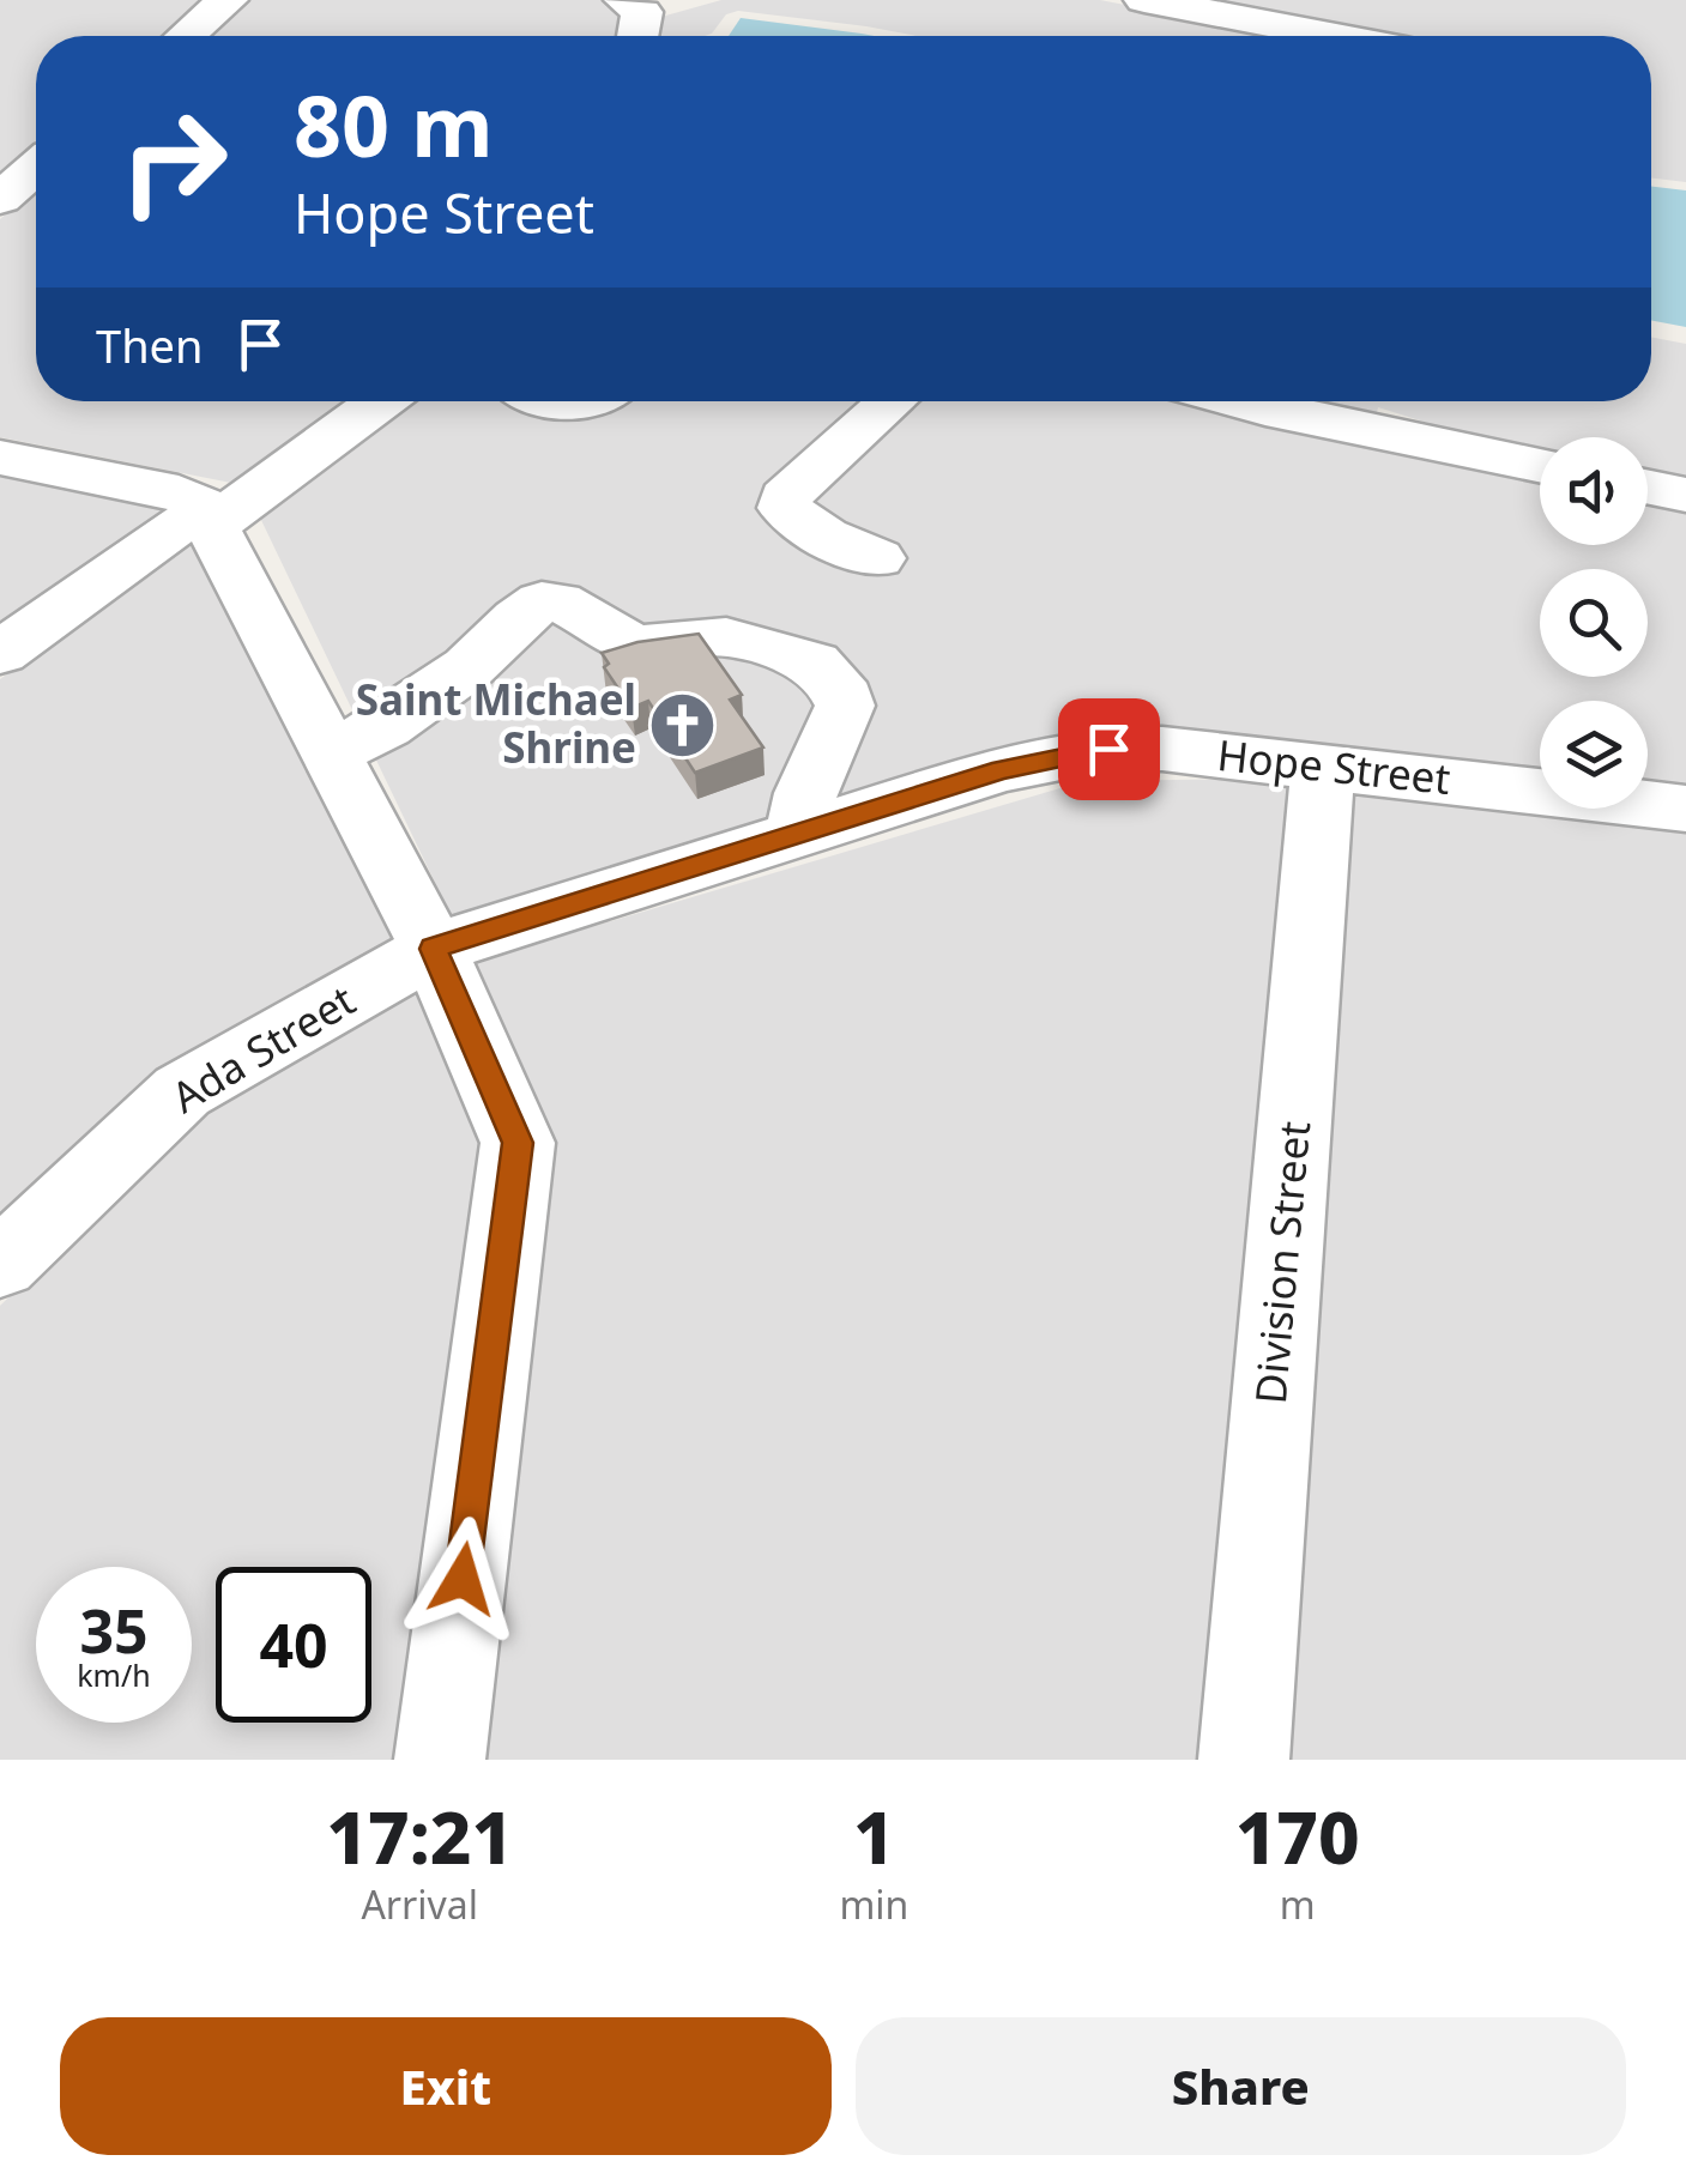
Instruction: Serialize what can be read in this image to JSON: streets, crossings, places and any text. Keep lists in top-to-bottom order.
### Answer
{
  "streets": {
    "street": ["Hope Street", "Ada Street", "Division Street"]
  },
  "crossings": [
    ["Hope Street", "Ada Street"],
    ["Hope Street", "Division Street"]
  ],
  "places": {
    "church": ["Saint Michael Shrine"]
  },
  "page": {
    "turn": ["80 m", "Hope Street"],
    "then": "Then",
    "speed": "35 km/h",
    "limit": "40",
    "eta": [
      "17:21",
      "Arrival",
      "1",
      "min",
      "170",
      "m"
    ],
    "buttons": ["Exit", "Share"]
  }
}
